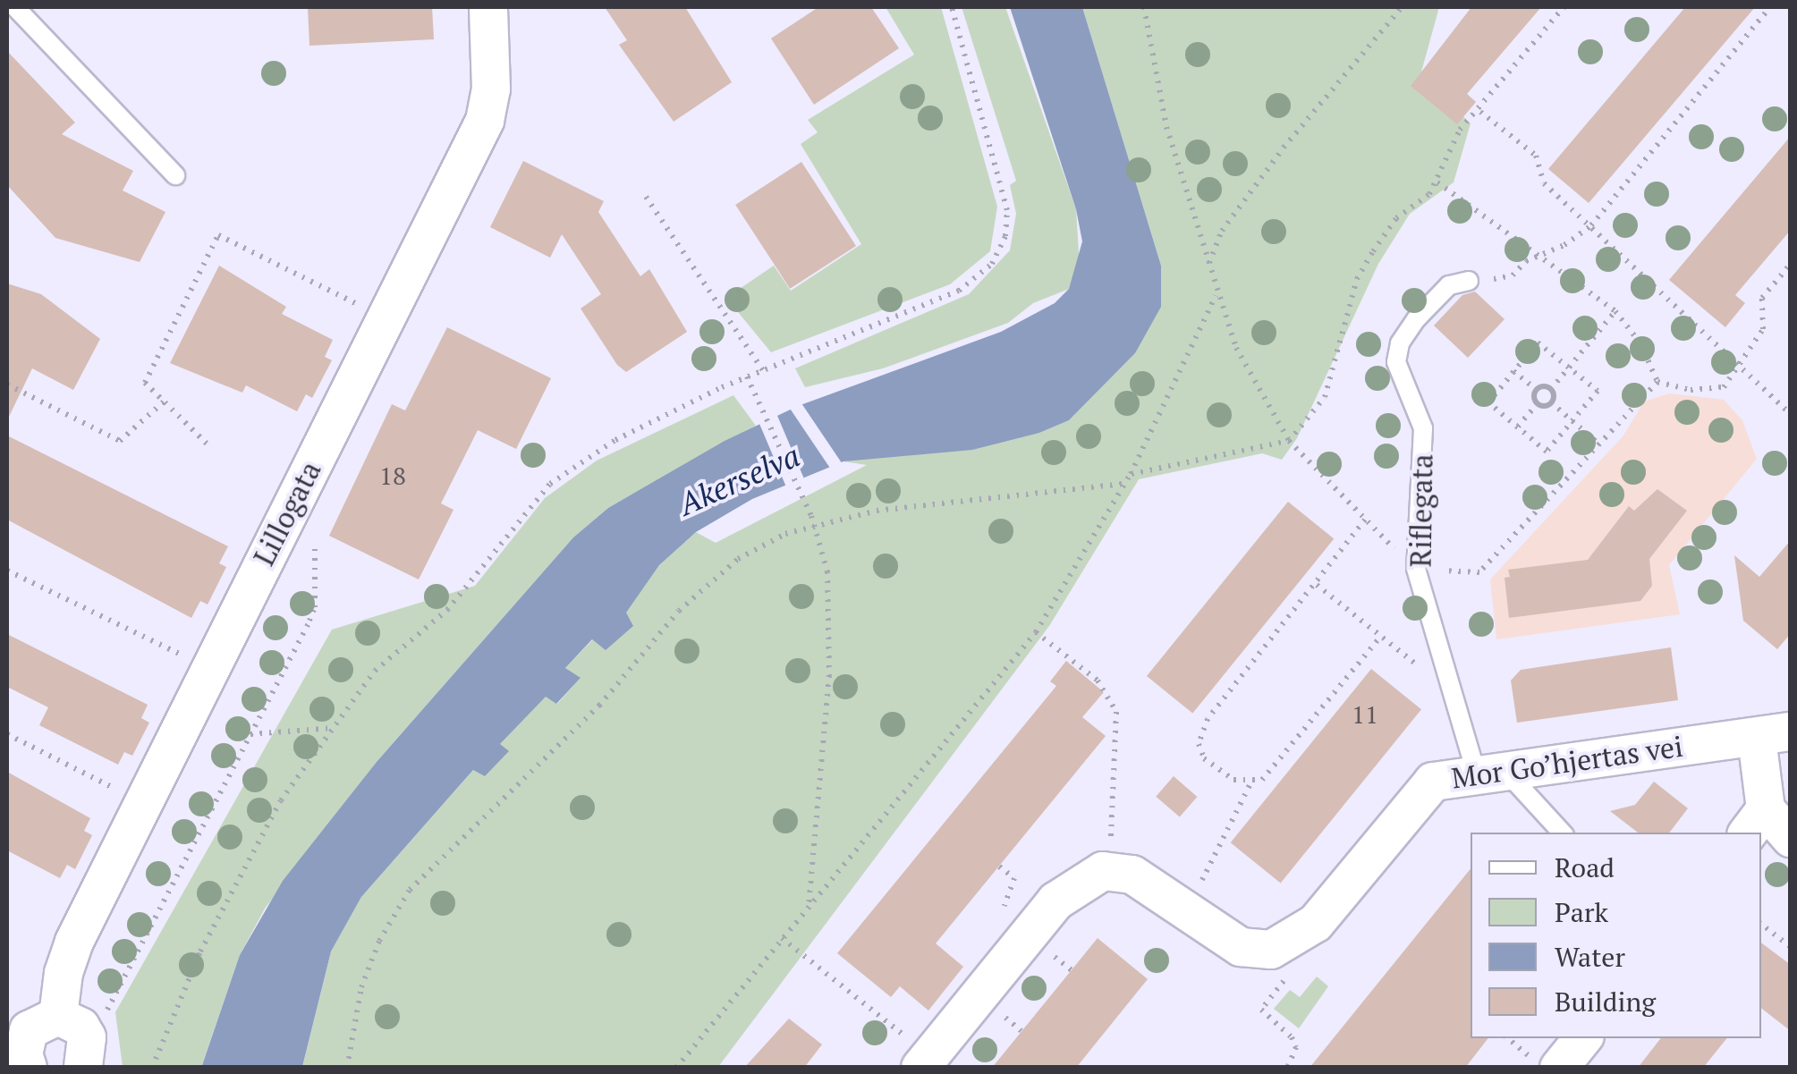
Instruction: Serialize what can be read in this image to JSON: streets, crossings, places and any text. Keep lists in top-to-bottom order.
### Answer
{
  "streets": {
    "street": ["Lillogata", "Mor Go’hjertas vei"],
    "lane": ["Riflegata"]
  },
  "crossings": [
    ["Riflegata", "Mor Go’hjertas vei"]
  ],
  "water": ["Akerselva"],
  "house_numbers": ["18", "11"],
  "legend": [
    "Road",
    "Park",
    "Water",
    "Building"
  ]
}
